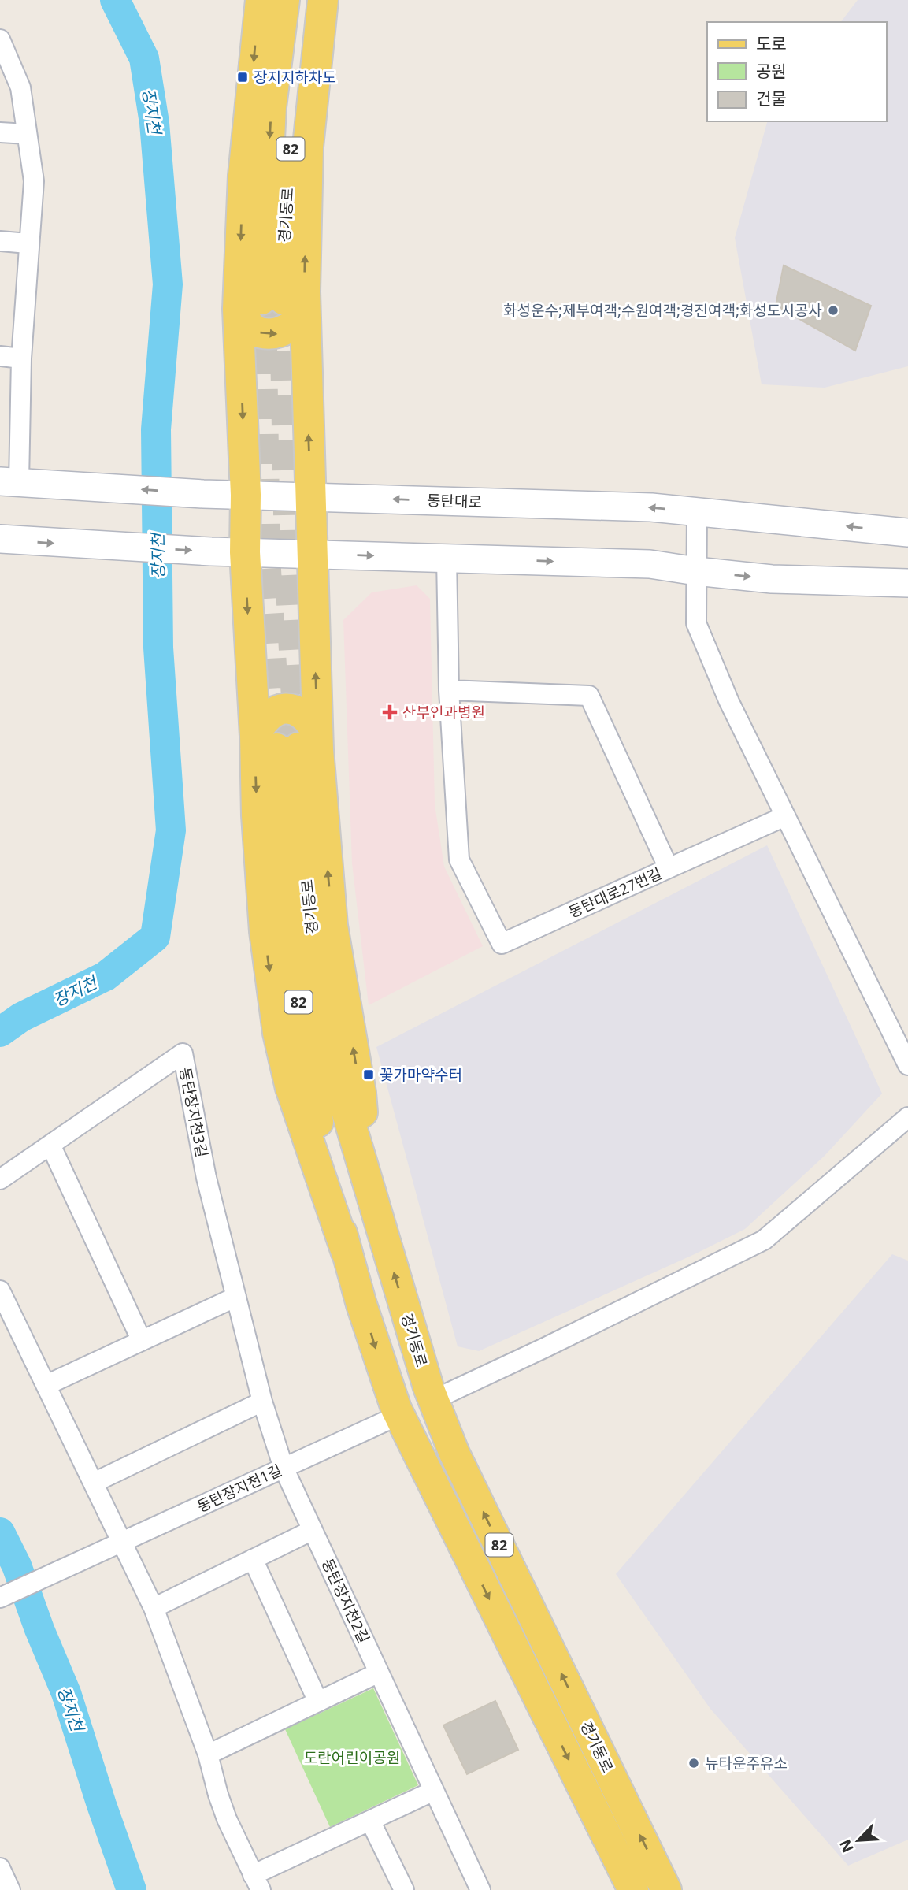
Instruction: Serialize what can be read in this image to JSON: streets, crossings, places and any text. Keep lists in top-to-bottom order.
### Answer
{
  "streets": {
    "main road": ["82", "경기동로", "동탄대로"],
    "street": [
      "동탄대로27번길",
      "동탄장지천3길",
      "동탄장지천1길",
      "동탄장지천2길"
    ]
  },
  "crossings": [
    ["경기동로", "동탄장지천1길"],
    ["동탄장지천3길", "동탄장지천1길"],
    ["동탄장지천3길", "동탄장지천2길"],
    ["동탄장지천1길", "동탄장지천2길"]
  ],
  "water": ["장지천"],
  "parks": ["도란어린이공원"],
  "places": {
    "transit": ["장지지하차도", "꽃가마약수터"],
    "other": ["화성운수;제부여객;수원여객;경진여객;화성도시공사", "뉴타운주유소"],
    "health": ["산부인과병원"]
  },
  "legend": ["도로", "공원", "건물"],
  "north": "bottom left"
}
